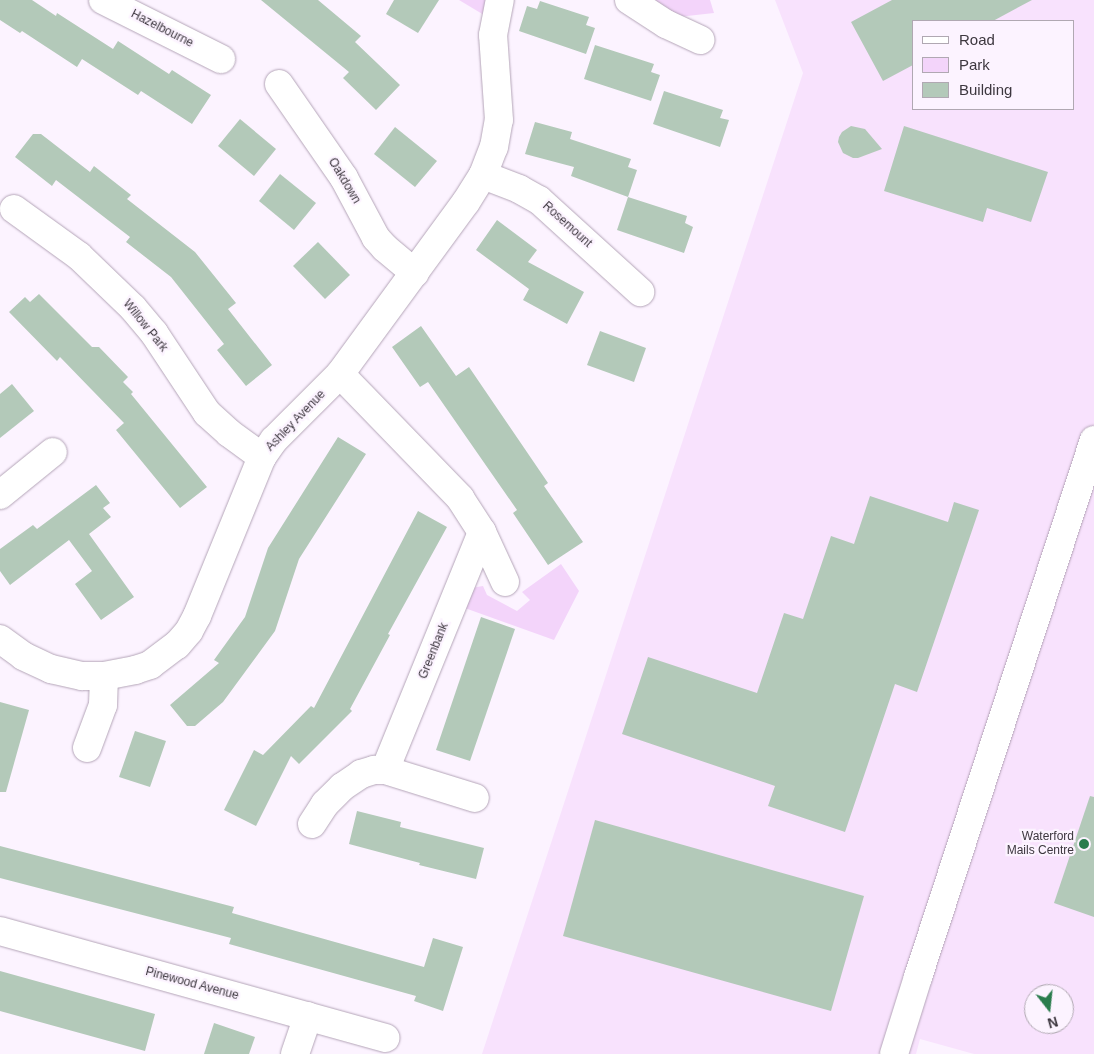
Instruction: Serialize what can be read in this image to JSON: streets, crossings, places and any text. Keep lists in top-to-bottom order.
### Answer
{
  "streets": {
    "street": [
      "Hazelbourne",
      "Oakdown",
      "Rosemount",
      "Willow Park",
      "Ashley Avenue",
      "Greenbank",
      "Pinewood Avenue"
    ]
  },
  "crossings": [
    ["Oakdown", "Ashley Avenue"],
    ["Rosemount", "Ashley Avenue"],
    ["Willow Park", "Ashley Avenue"]
  ],
  "places": ["Waterford Mails Centre"],
  "legend": ["Road", "Park", "Building"],
  "north": "bottom"
}
